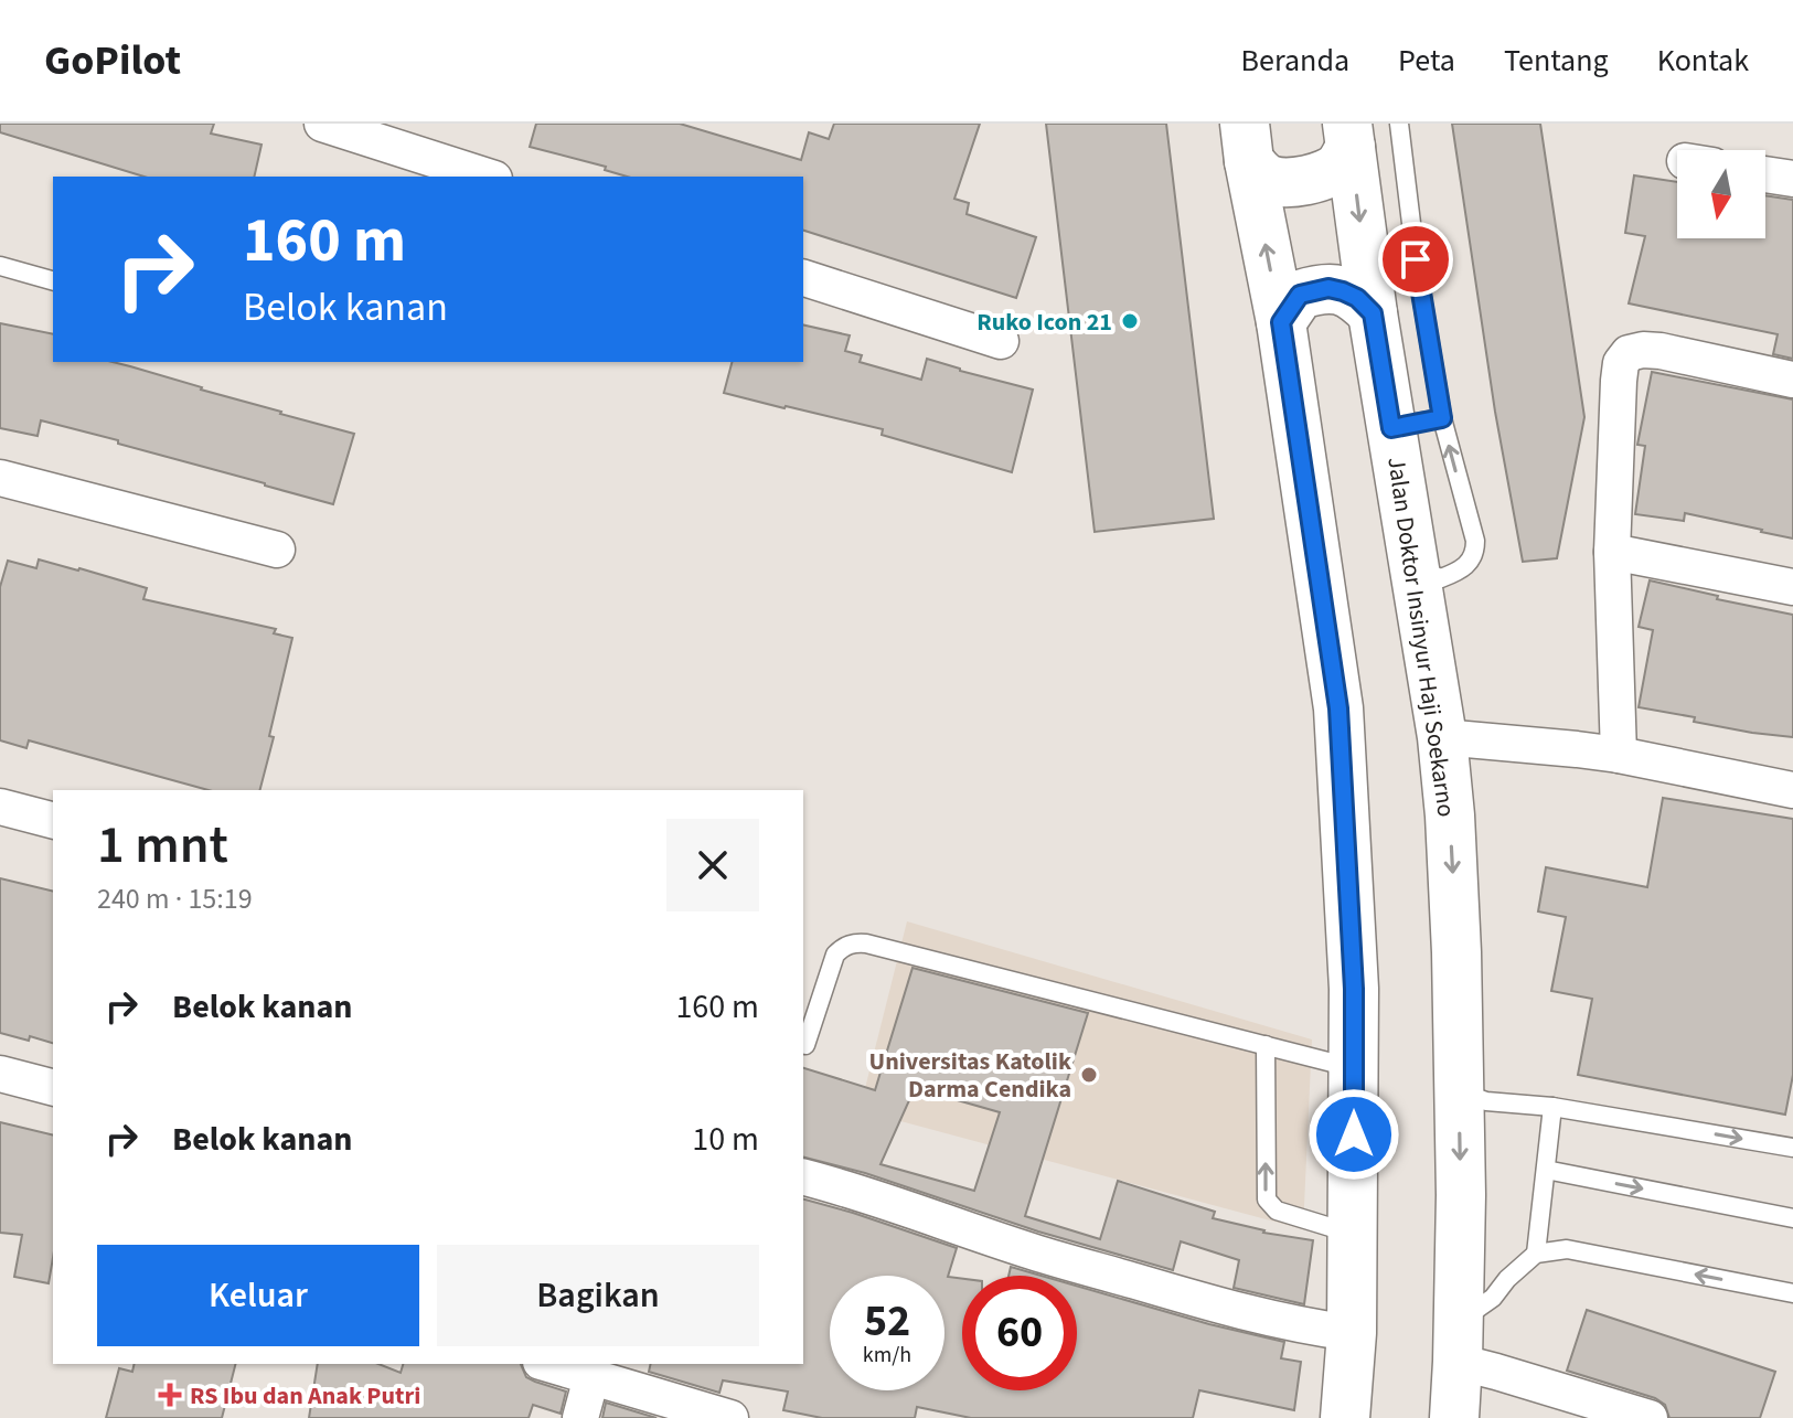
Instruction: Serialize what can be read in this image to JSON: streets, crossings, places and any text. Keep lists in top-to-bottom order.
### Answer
{
  "streets": {
    "main road": ["Jalan Doktor Insinyur Haji Soekarno"]
  },
  "places": {
    "other": ["Ruko Icon 21", "Universitas Katolik Darma Cendika"],
    "health": ["RS Ibu dan Anak Putri"]
  },
  "north": "bottom",
  "page": {
    "header": "GoPilot",
    "nav": [
      "Beranda",
      "Peta",
      "Tentang",
      "Kontak"
    ],
    "turn": ["160 m", "Belok kanan"],
    "heading": ["1 mnt", "240 m · 15:19"],
    "list": [
      {
        "name": "Belok kanan",
        "value": "160 m"
      },
      {
        "name": "Belok kanan",
        "value": "10 m"
      }
    ],
    "buttons": ["Keluar", "Bagikan"],
    "speed": "52 km/h",
    "limit": "60"
  }
}
